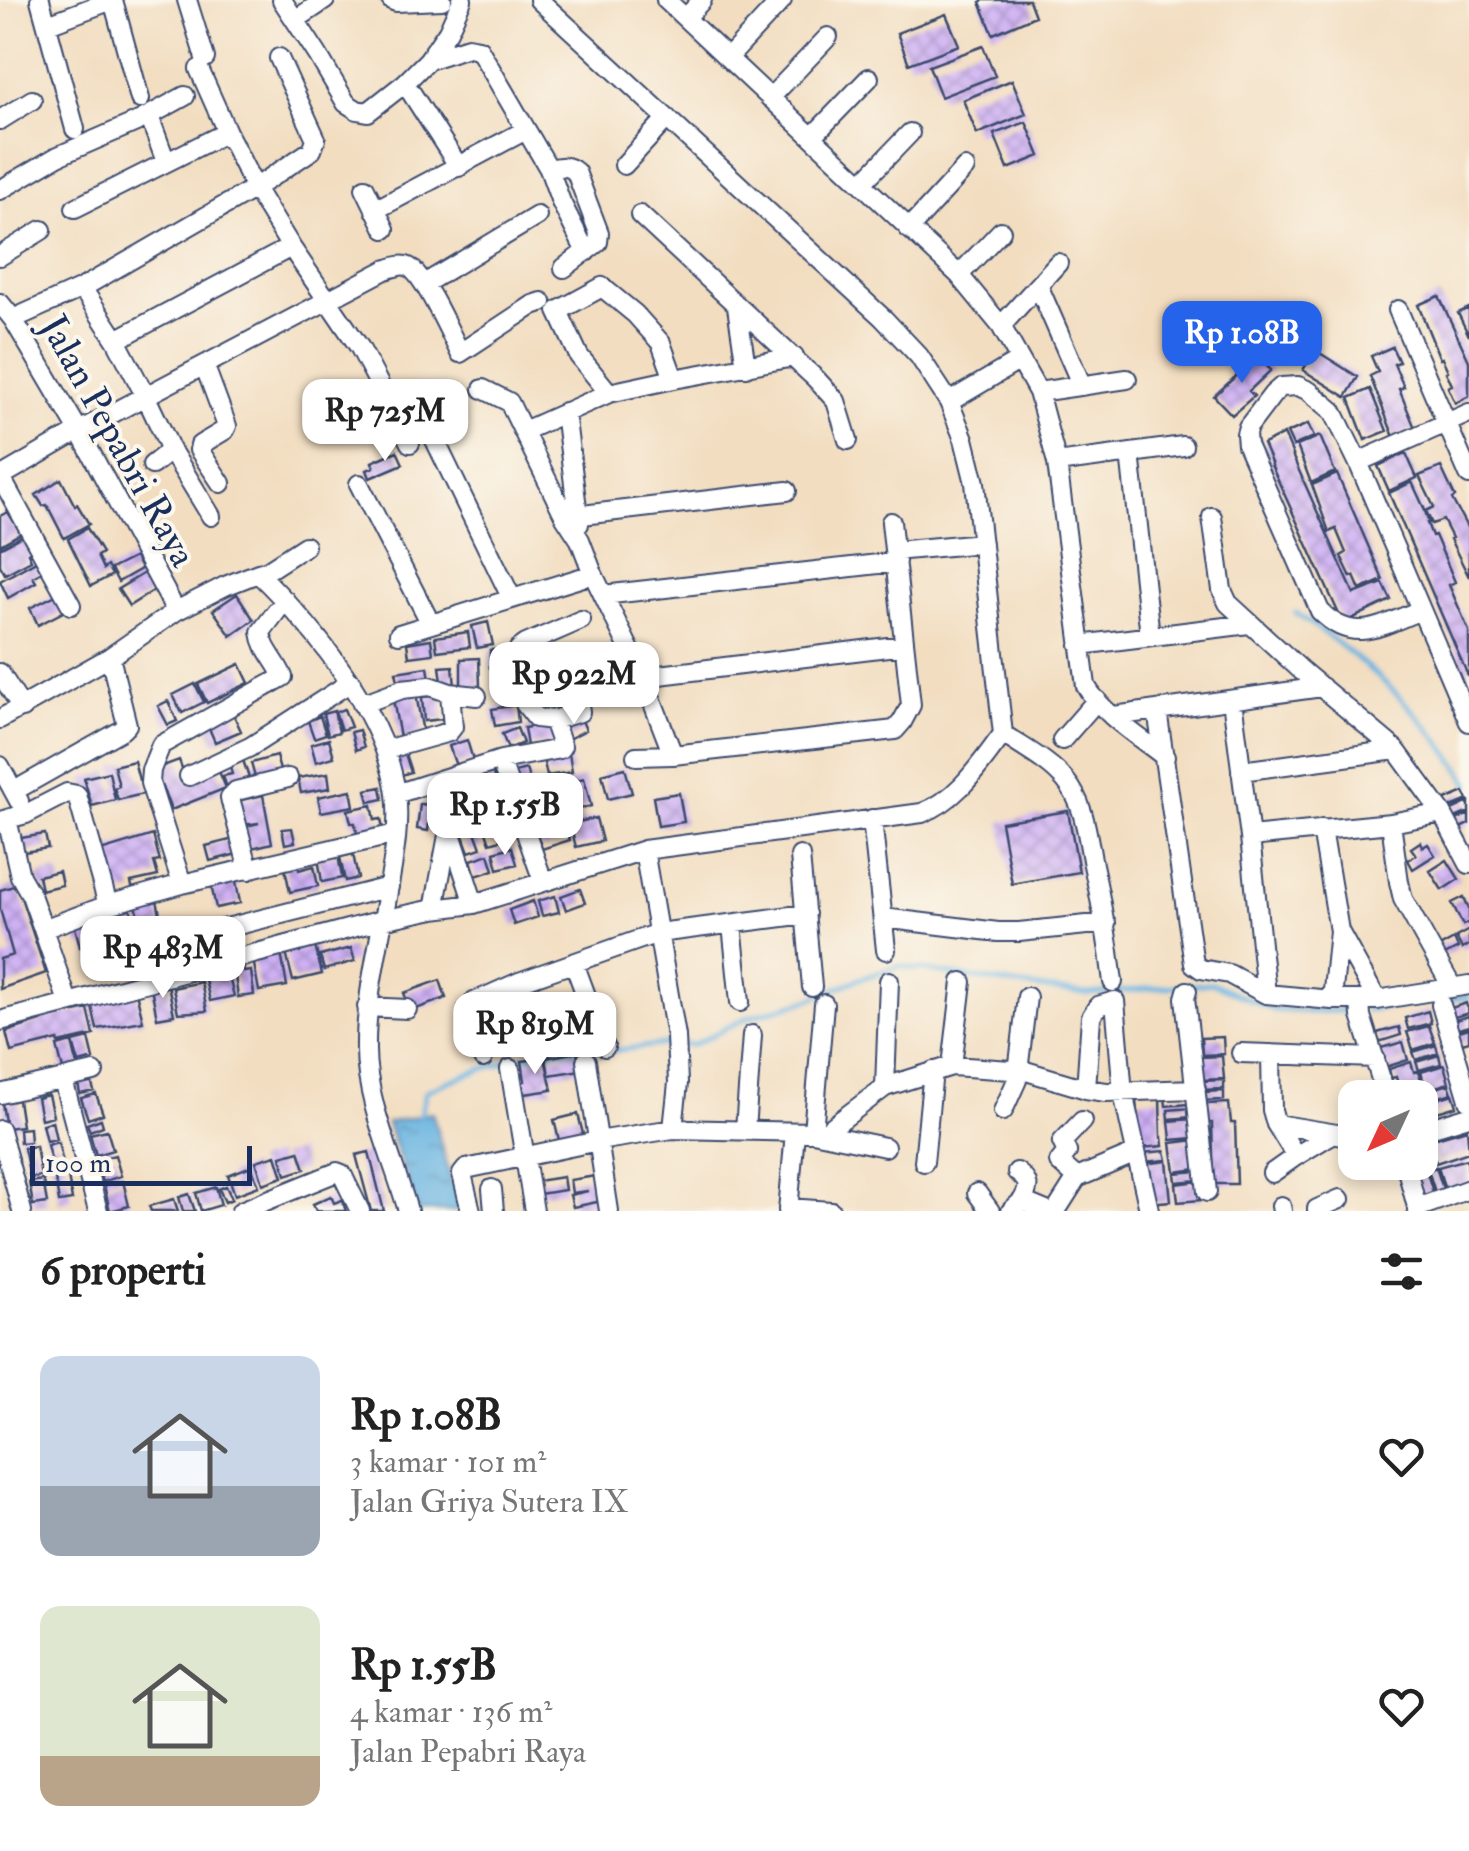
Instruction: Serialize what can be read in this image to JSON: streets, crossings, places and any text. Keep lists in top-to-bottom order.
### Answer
{
  "streets": {
    "street": ["Jalan Pepabri Raya"]
  },
  "scale_bar": "100 m",
  "north": "bottom left",
  "page": {
    "price": [
      "Rp 1.08B",
      "Rp 725M",
      "Rp 922M",
      "Rp 1.55B",
      "Rp 483M",
      "Rp 819M"
    ],
    "scale": "100 m",
    "heading": "6 properti",
    "list": [
      {
        "name": "Rp 1.08B",
        "note": "3 kamar · 101 m² · Jalan Griya Sutera IX"
      },
      {
        "name": "Rp 1.55B",
        "note": "4 kamar · 136 m² · Jalan Pepabri Raya"
      }
    ]
  }
}
